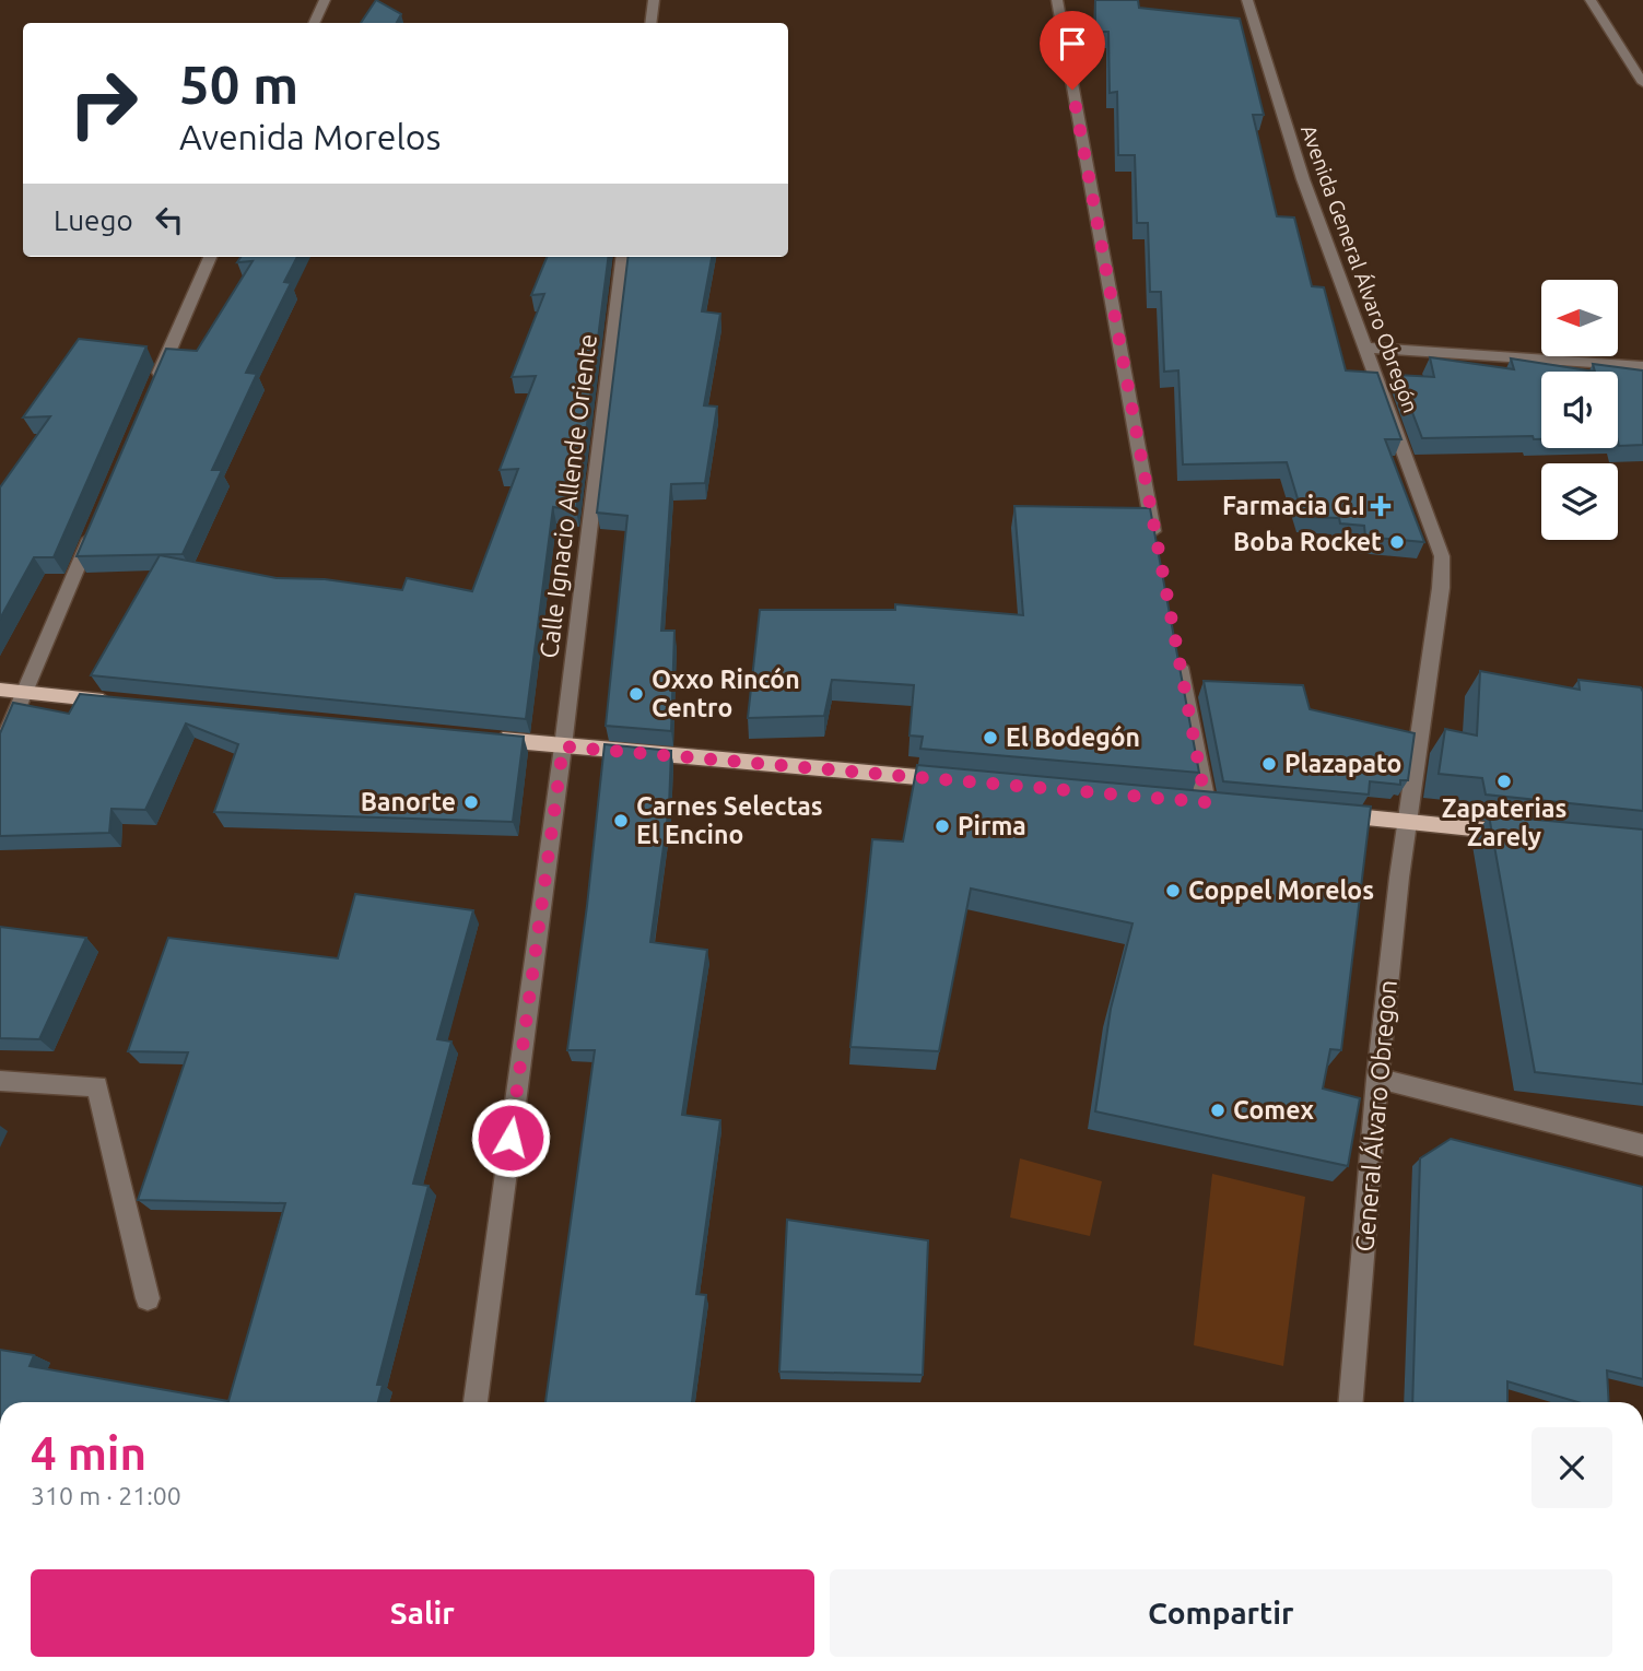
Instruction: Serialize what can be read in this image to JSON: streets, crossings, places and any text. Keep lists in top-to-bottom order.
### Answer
{
  "streets": {
    "street": ["Avenida General Álvaro Obregón", "Calle Ignacio Allende Oriente", "General Álvaro Obregon"]
  },
  "crossings": [
    ["Avenida General Álvaro Obregón", "General Álvaro Obregon"]
  ],
  "places": {
    "health": ["Farmacia G.I"],
    "other": [
      "Boba Rocket",
      "Oxxo Rincón Centro",
      "El Bodegón",
      "Plazapato",
      "Zapaterias Zarely",
      "Banorte",
      "Carnes Selectas El Encino",
      "Pirma",
      "Coppel Morelos",
      "Comex"
    ]
  },
  "north": "left",
  "page": {
    "turn": ["50 m", "Avenida Morelos"],
    "then": "Luego",
    "heading": ["4 min", "310 m · 21:00"],
    "buttons": ["Salir", "Compartir"]
  }
}
